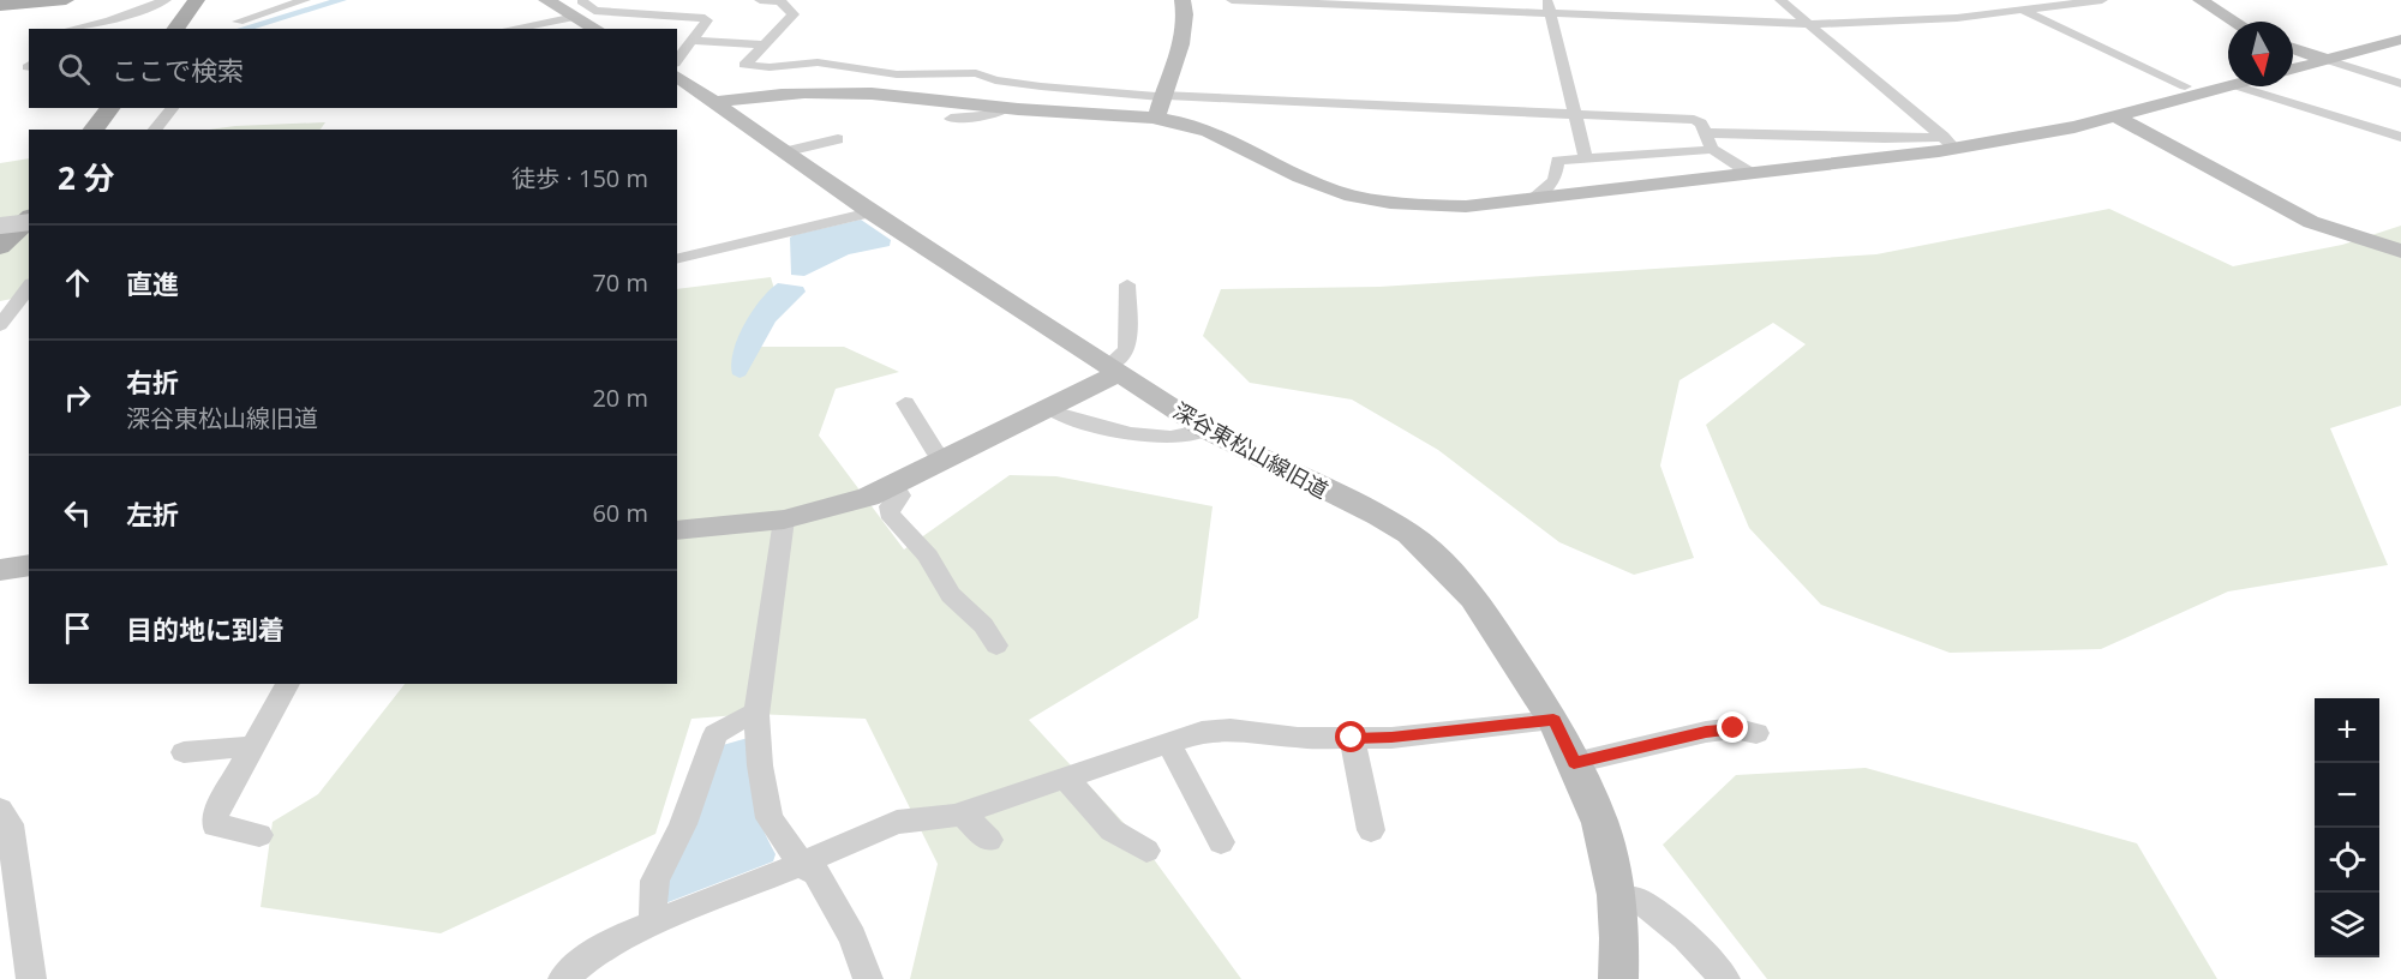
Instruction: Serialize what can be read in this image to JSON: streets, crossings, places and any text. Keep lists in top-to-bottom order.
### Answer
{
  "streets": {
    "street": ["深谷東松山線旧道"]
  },
  "north": "bottom",
  "page": {
    "search": "ここで検索",
    "heading": ["2 分", "徒歩 · 150 m"],
    "list": [
      ["直進", "70 m"],
      ["右折", "深谷東松山線旧道", "20 m"],
      ["左折", "60 m"],
      "目的地に到着"
    ],
    "map_buttons": ["+", "−"]
  }
}
